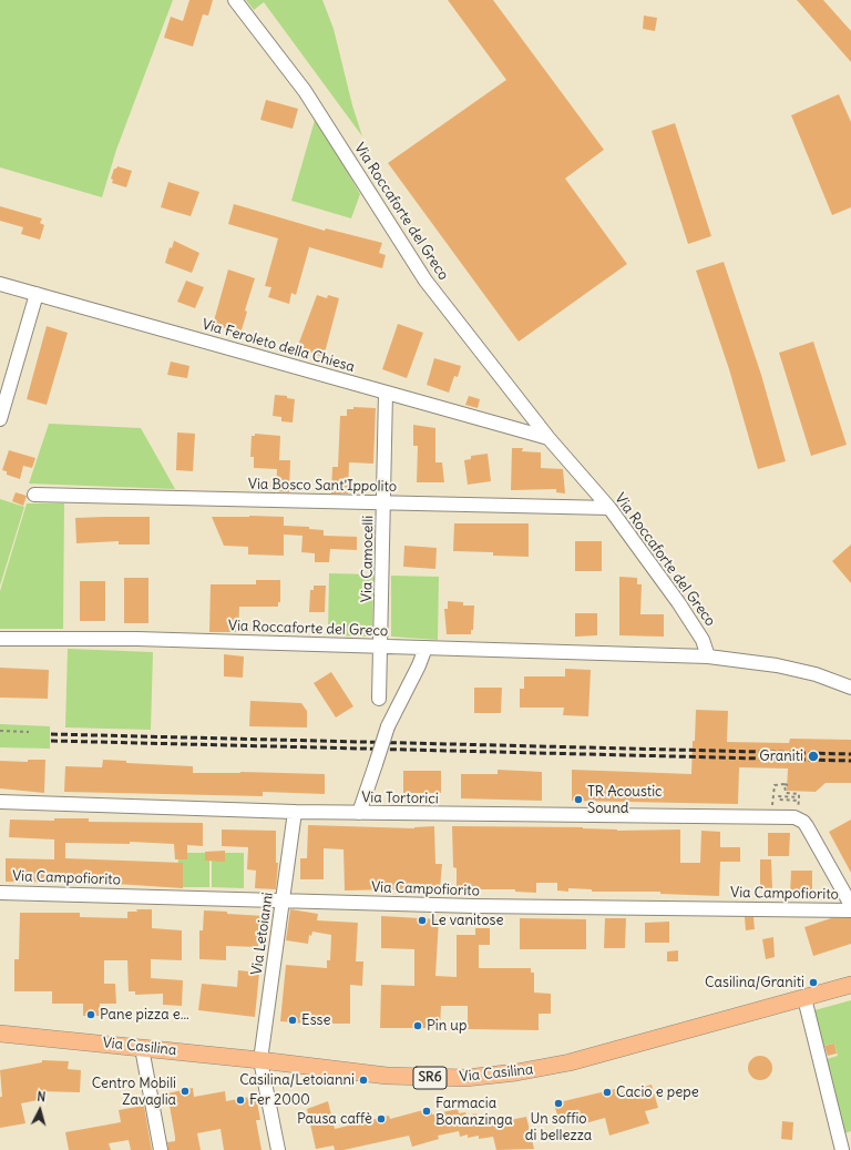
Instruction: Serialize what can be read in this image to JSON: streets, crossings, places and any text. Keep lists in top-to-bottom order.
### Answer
{
  "streets": {
    "main road": ["Via Casilina", "SR6"],
    "street": [
      "Via Roccaforte del Greco",
      "Via Feroleto della Chiesa",
      "Via Bosco Sant'Ippolito",
      "Via Camocelli",
      "Via Tortorici",
      "Via Campofiorito",
      "Via Letoianni"
    ]
  },
  "crossings": [
    ["Via Roccaforte del Greco", "Via Feroleto della Chiesa"],
    ["Via Roccaforte del Greco", "Via Bosco Sant'Ippolito"],
    ["Via Roccaforte del Greco", "Via Camocelli"],
    ["Via Feroleto della Chiesa", "Via Camocelli"],
    ["Via Bosco Sant'Ippolito", "Via Camocelli"],
    ["Via Tortorici", "Via Letoianni"],
    ["Via Campofiorito", "Via Letoianni"],
    ["Via Letoianni", "Via Casilina"]
  ],
  "places": [
    "Graniti",
    "TR Acoustic Sound",
    "Le vanitose",
    "Casilina/Graniti",
    "Pane pizza e...",
    "Esse",
    "Pin up",
    "Casilina/Letoianni",
    "Centro Mobili Zavaglia",
    "Cacio e pepe",
    "Fer 2000",
    "Un soffio di bellezza",
    "Farmacia Bonanzinga",
    "Pausa caffè"
  ],
  "north": "top"
}
